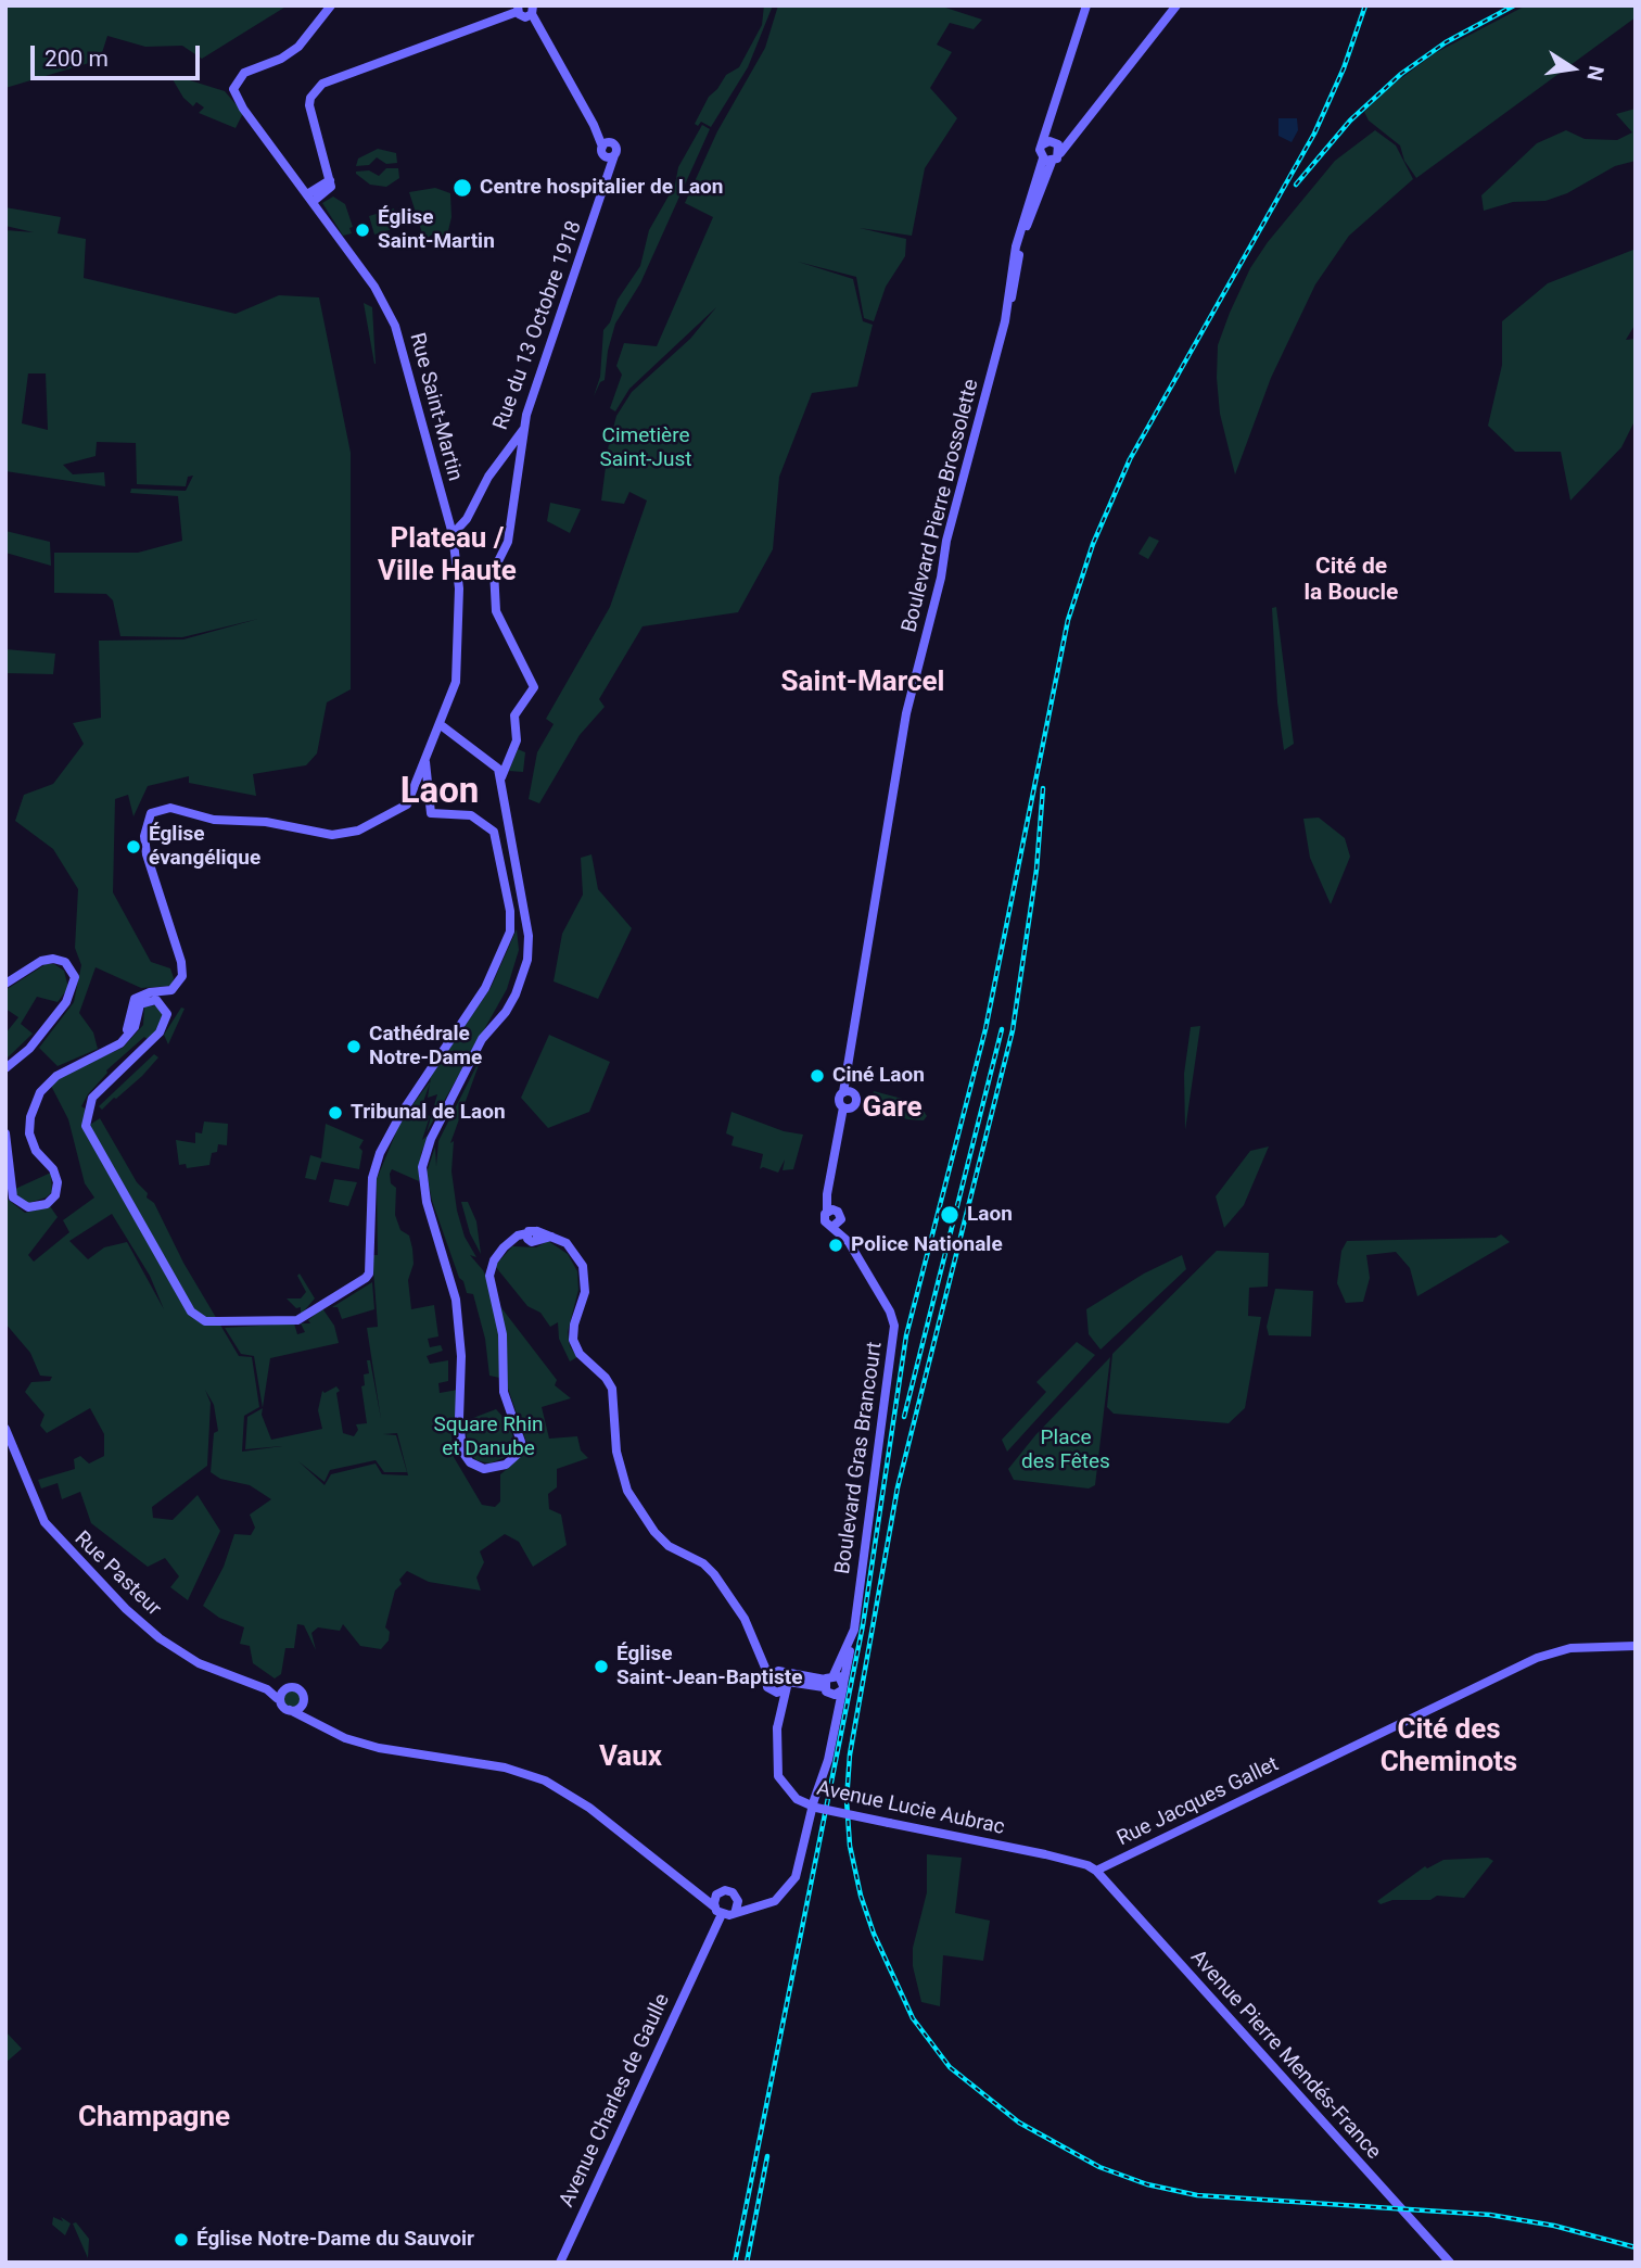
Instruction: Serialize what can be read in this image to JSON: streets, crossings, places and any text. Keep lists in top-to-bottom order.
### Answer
{
  "streets": {
    "main road": [
      "Rue du 13 Octobre 1918",
      "Rue Saint-Martin",
      "Boulevard Pierre Brossolette",
      "Boulevard Gras Brancourt",
      "Rue Pasteur",
      "Rue Jacques Gallet",
      "Avenue Lucie Aubrac",
      "Avenue Pierre Mendés-France",
      "Avenue Charles de Gaulle"
    ]
  },
  "crossings": [
    ["Rue du 13 Octobre 1918", "Rue Saint-Martin"],
    ["Rue Jacques Gallet", "Avenue Lucie Aubrac"],
    ["Rue Jacques Gallet", "Avenue Pierre Mendés-France"],
    ["Avenue Lucie Aubrac", "Avenue Pierre Mendés-France"]
  ],
  "districts": [
    "Plateau / Ville Haute",
    "Cité de la Boucle",
    "Saint-Marcel",
    "Laon",
    "Gare",
    "Cité des Cheminots",
    "Vaux",
    "Champagne"
  ],
  "parks": ["Cimetière Saint-Just", "Square Rhin et Danube", "Place des Fêtes"],
  "places": [
    "Centre hospitalier de Laon",
    "Église Saint-Martin",
    "Église évangélique",
    "Cathédrale Notre-Dame",
    "Ciné Laon",
    "Tribunal de Laon",
    "Laon",
    "Police Nationale",
    "Église Saint-Jean-Baptiste",
    "Église Notre-Dame du Sauvoir"
  ],
  "scale_bar": "200 m",
  "north": "right"
}
